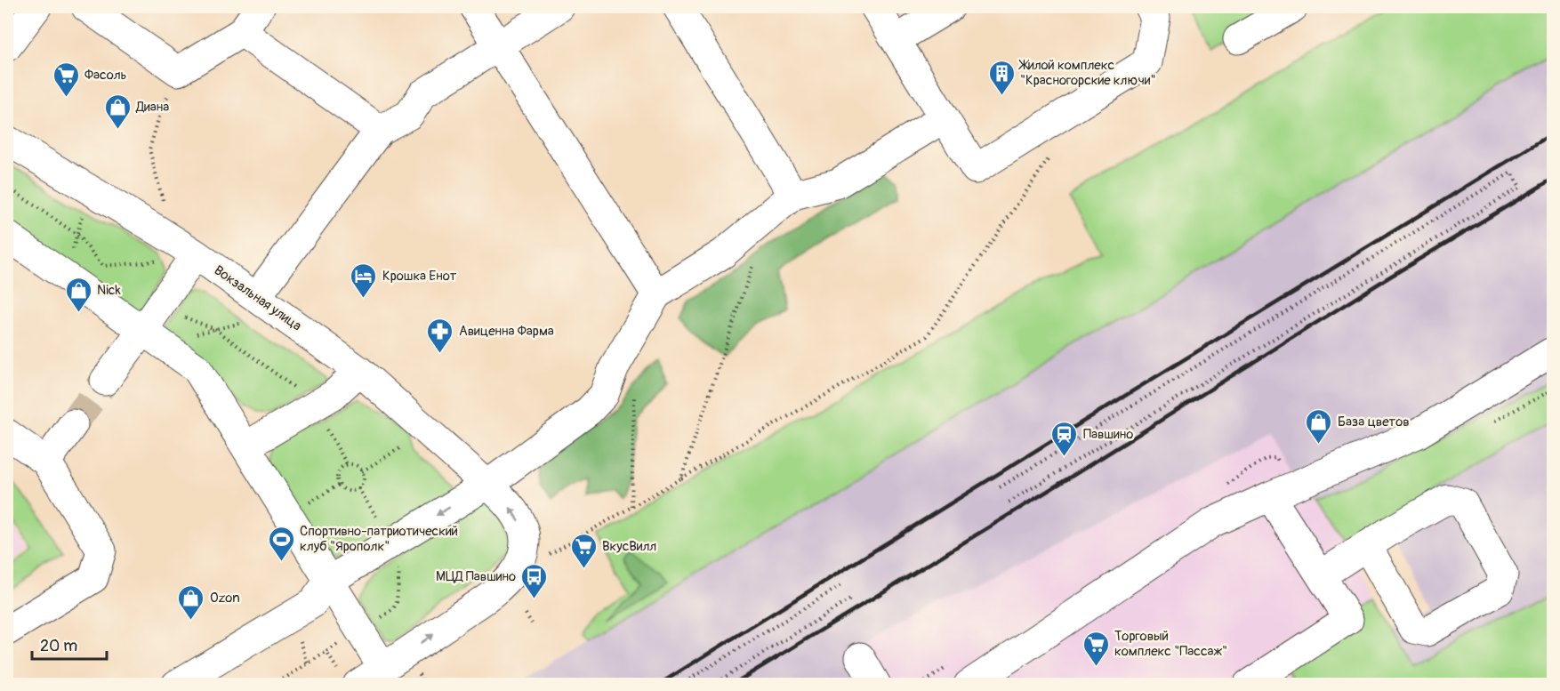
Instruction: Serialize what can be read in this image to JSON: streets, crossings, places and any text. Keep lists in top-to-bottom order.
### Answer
{
  "streets": {
    "street": ["Вокзальная улица"]
  },
  "places": {
    "building": ["Жилой комплекс \"Красногорские ключи\""],
    "supermarket": ["Фасоль", "ВкусВилл", "Торговый комплекс \"Пассаж\""],
    "shop": [
      "Диана",
      "Nick",
      "База цветов",
      "Ozon"
    ],
    "hotel": ["Крошка Енот"],
    "pharmacy": ["Авиценна Фарма"],
    "station": ["Павшино"],
    "sports": ["Спортивно-патриотический клуб \"Ярополк\""],
    "bus stop": ["МЦД Павшино"]
  },
  "scale_bar": "20 m"
}
